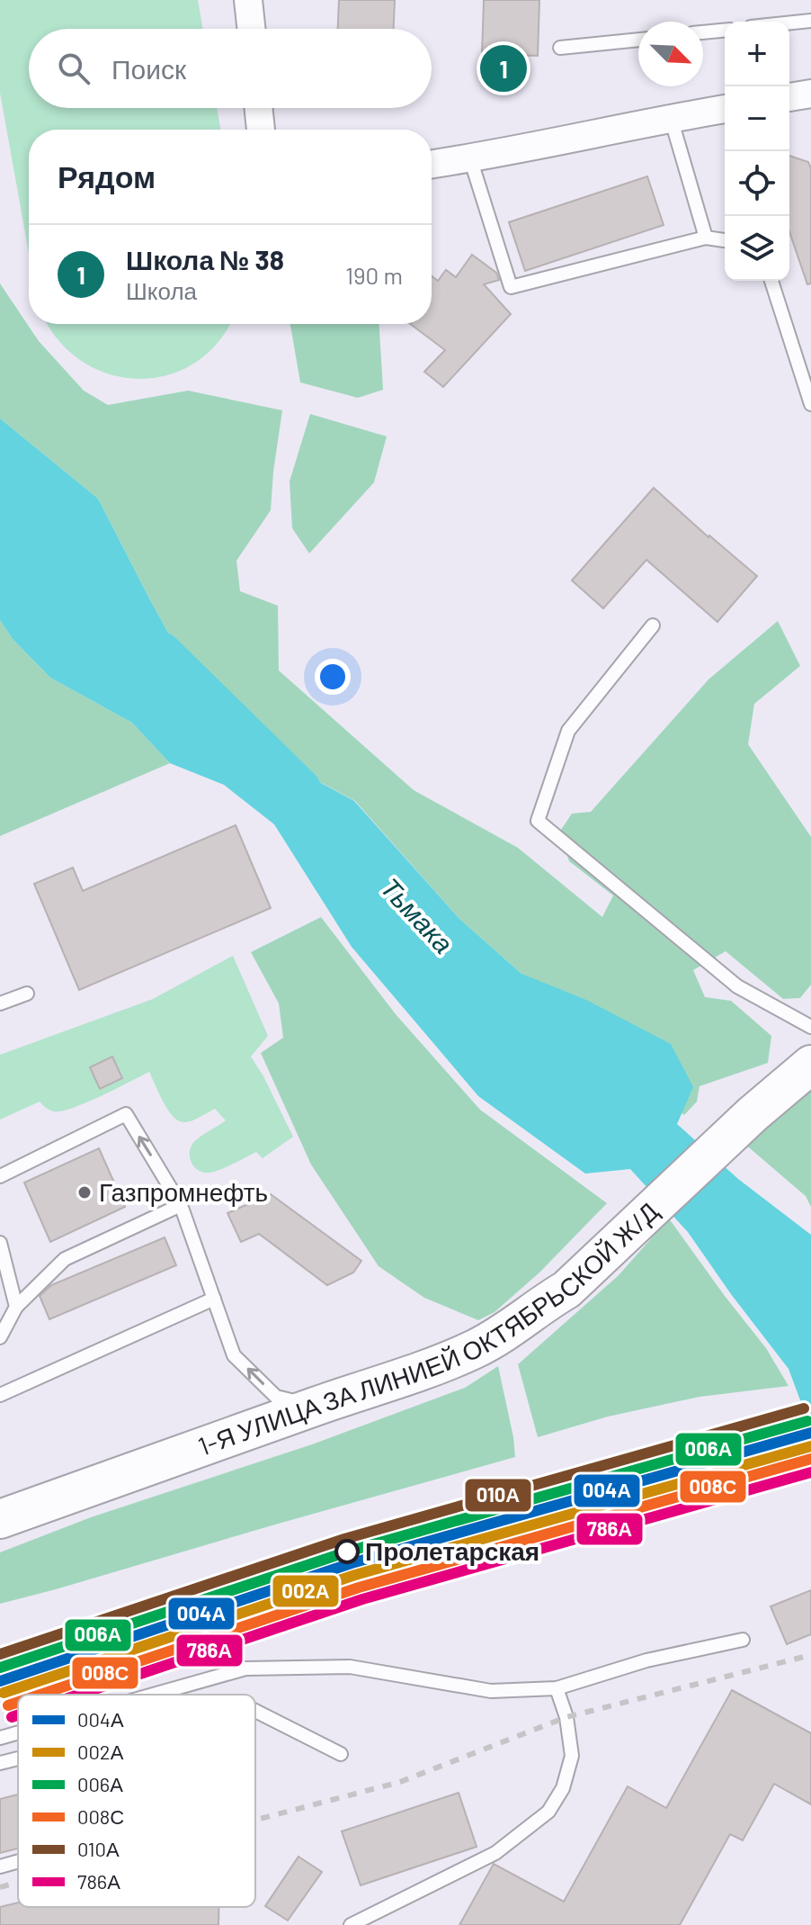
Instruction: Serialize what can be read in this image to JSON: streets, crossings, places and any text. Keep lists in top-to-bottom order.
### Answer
{
  "streets": {
    "main road": ["1-Я УЛИЦА ЗА ЛИНИЕЙ ОКТЯБРЬСКОЙ Ж/Д"]
  },
  "water": ["Тьмака"],
  "places": ["Газпромнефть", "Пролетарская"],
  "lines": [
    "transit line 010А",
    "transit line 006А",
    "transit line 004А",
    "transit line 002А",
    "transit line 008С",
    "transit line 786А"
  ],
  "legend": [
    "004А",
    "002А",
    "006А",
    "008С",
    "010А",
    "786А"
  ],
  "north": "bottom right",
  "page": {
    "map_buttons": ["+", "−"],
    "search": "Поиск",
    "pins": "1",
    "heading": "Рядом",
    "list": [
      {
        "mark": "1",
        "name": "Школа № 38",
        "note": "Школа",
        "value": "190 m"
      }
    ]
  }
}
